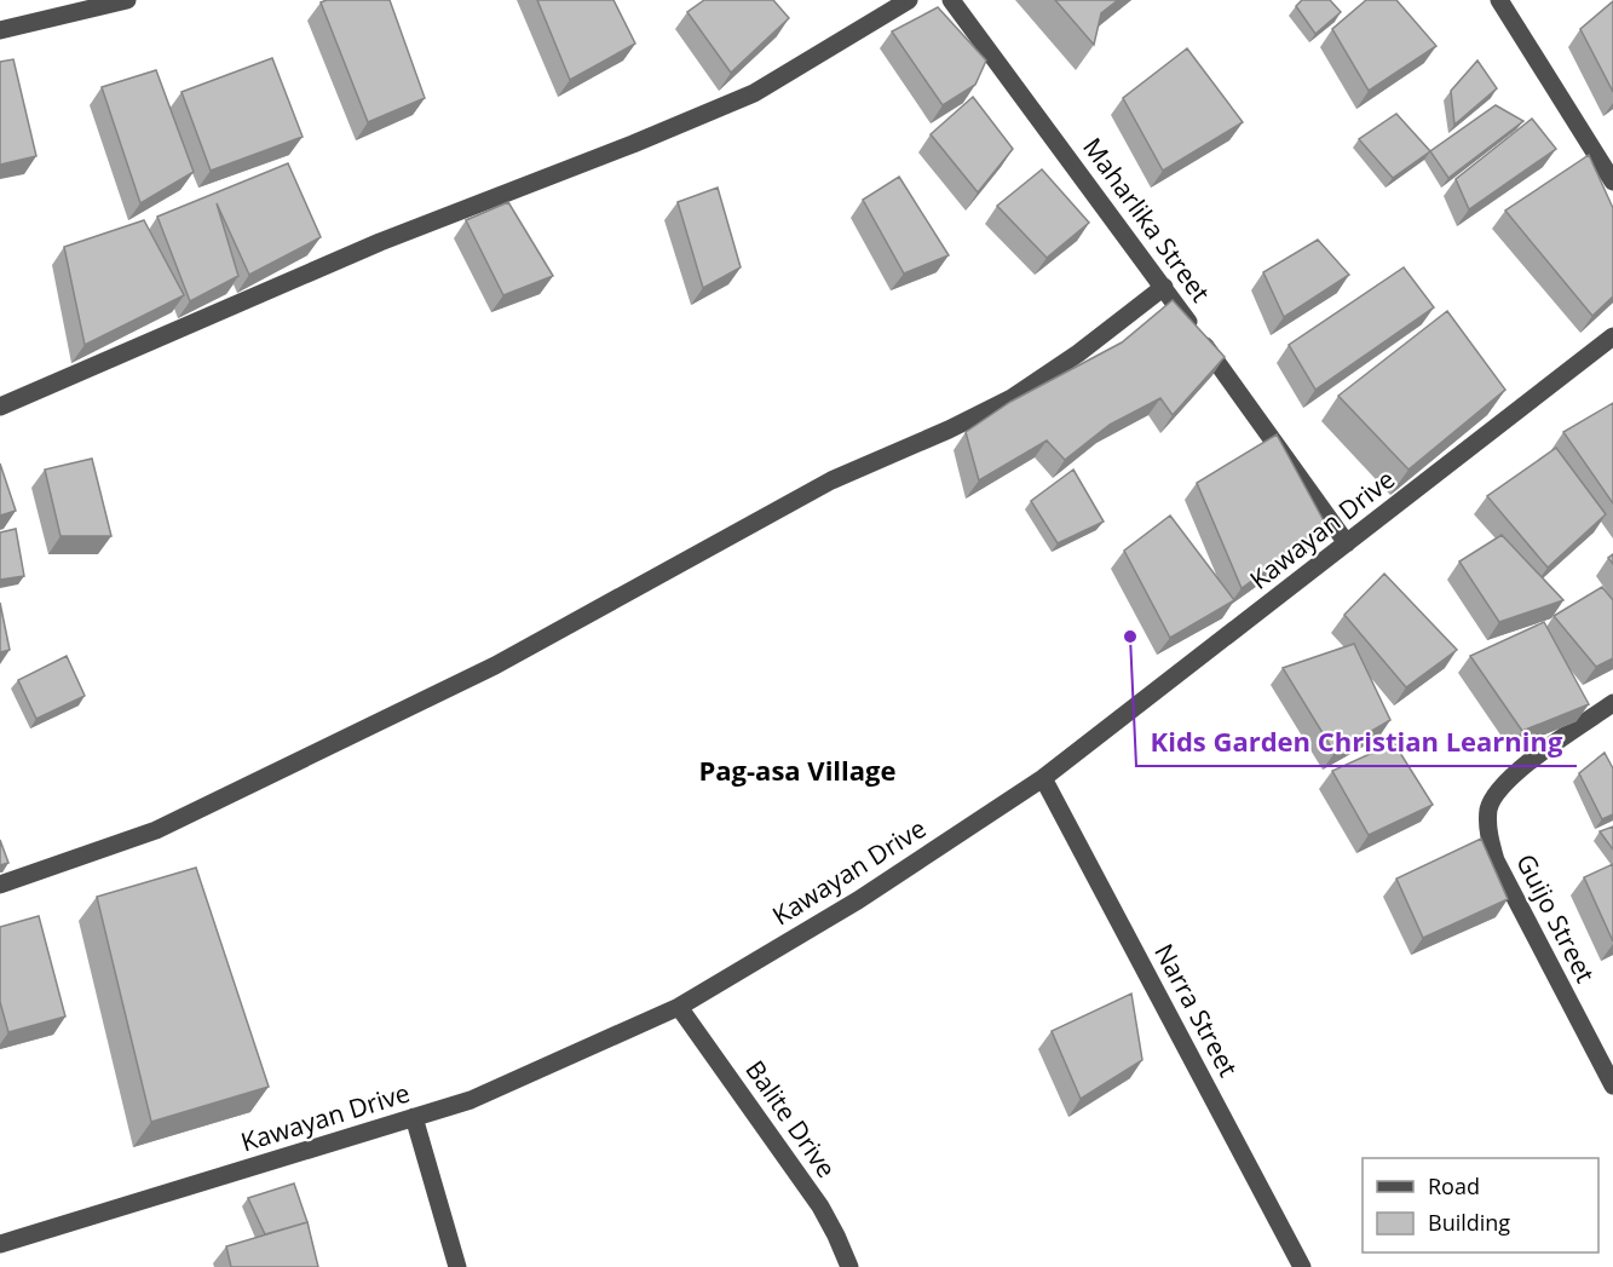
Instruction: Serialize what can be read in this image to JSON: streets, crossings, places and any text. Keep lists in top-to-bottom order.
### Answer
{
  "streets": {
    "street": [
      "Maharlika Street",
      "Kawayan Drive",
      "Guijo Street",
      "Narra Street",
      "Balite Drive"
    ]
  },
  "crossings": [
    ["Maharlika Street", "Kawayan Drive"],
    ["Kawayan Drive", "Narra Street"],
    ["Kawayan Drive", "Balite Drive"]
  ],
  "districts": ["Pag-asa Village"],
  "places": ["Kids Garden Christian Learning"],
  "legend": ["Road", "Building"]
}
